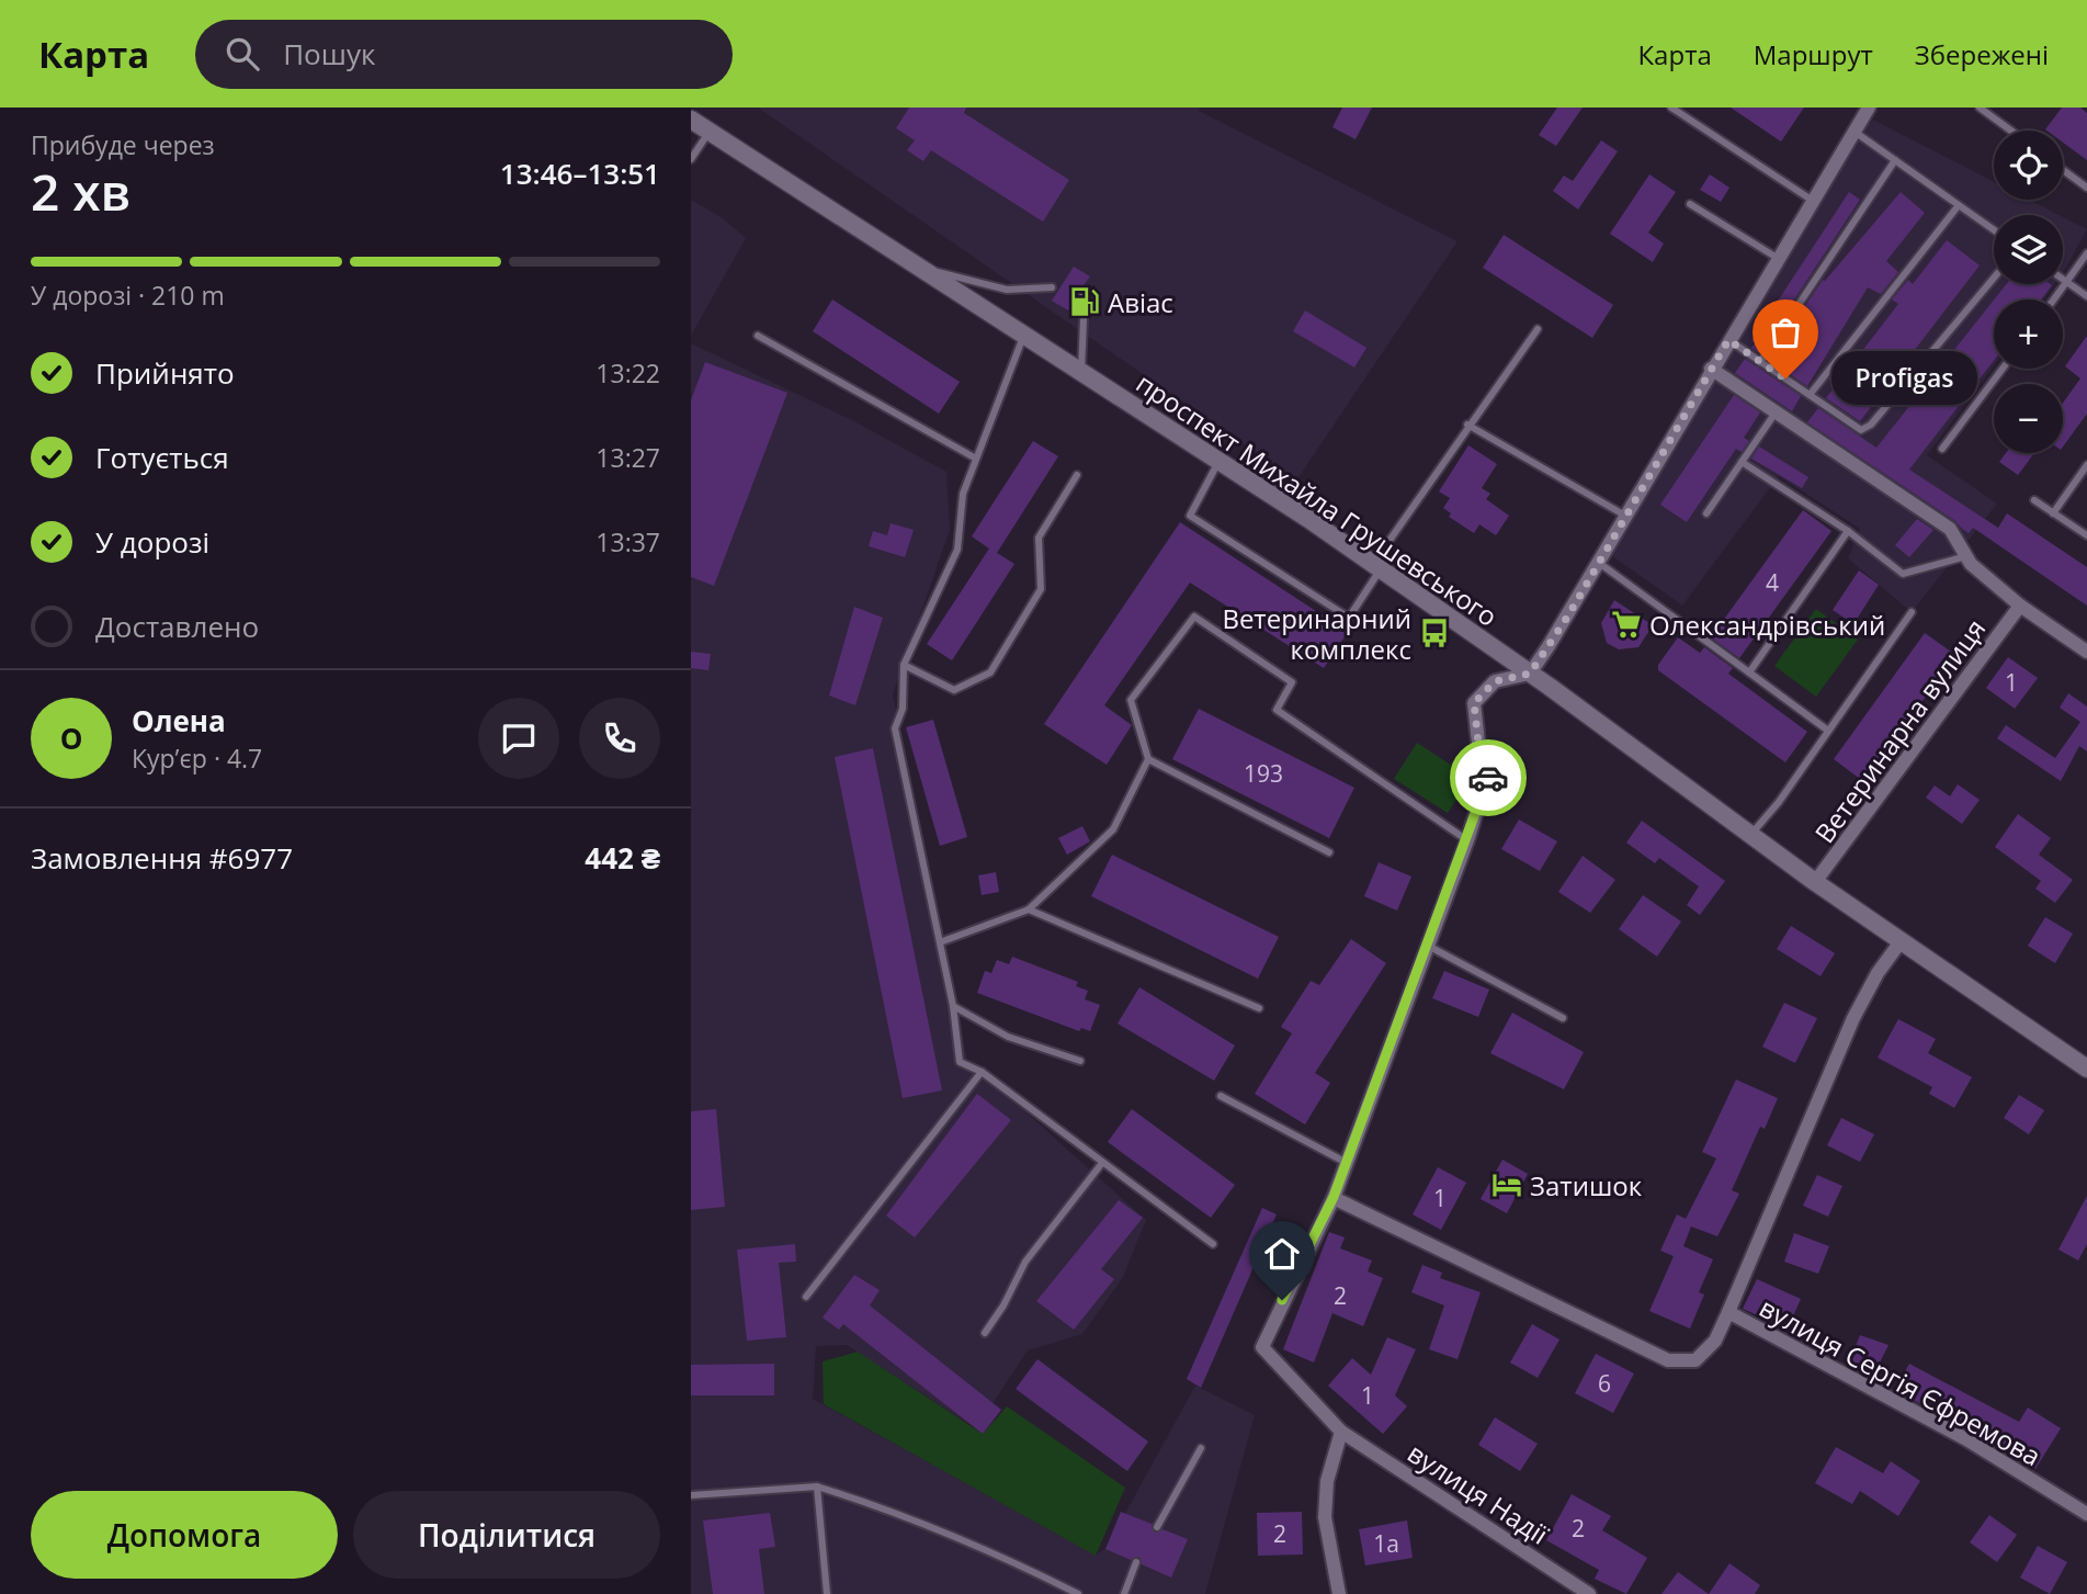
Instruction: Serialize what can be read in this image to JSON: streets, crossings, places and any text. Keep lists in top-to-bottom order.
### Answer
{
  "streets": {
    "street": [
      "проспект Михайла Грушевського",
      "Ветеринарна вулиця",
      "вулиця Сергія Єфремова",
      "вулиця Надії"
    ]
  },
  "crossings": [
    ["проспект Михайла Грушевського", "Ветеринарна вулиця"],
    ["вулиця Сергія Єфремова", "вулиця Надії"]
  ],
  "places": {
    "fuel station": ["Авіас"],
    "other": ["Profigas"],
    "supermarket": ["Олександрівський"],
    "bus stop": ["Ветеринарний комплекс"],
    "hotel": ["Затишок"]
  },
  "house_numbers": [
    "4",
    "1",
    "193",
    "1",
    "2",
    "6",
    "1",
    "2",
    "2",
    "1а"
  ],
  "page": {
    "header": "Карта",
    "search": "Пошук",
    "nav": ["Карта", "Маршрут", "Збережені"],
    "heading": ["2 хв", "Прибуде через", "13:46–13:51"],
    "panel": [
      "Олена",
      "Кур’єр · 4.7",
      "Замовлення #6977",
      "442 ₴"
    ],
    "map_buttons": ["+", "−"],
    "bar": "У дорозі · 210 m",
    "list": [
      ["Прийнято", "13:22"],
      ["Готується", "13:27"],
      ["У дорозі", "13:37"],
      "Доставлено"
    ],
    "bubble": "Profigas",
    "round": "О",
    "buttons": ["Допомога", "Поділитися"]
  }
}
